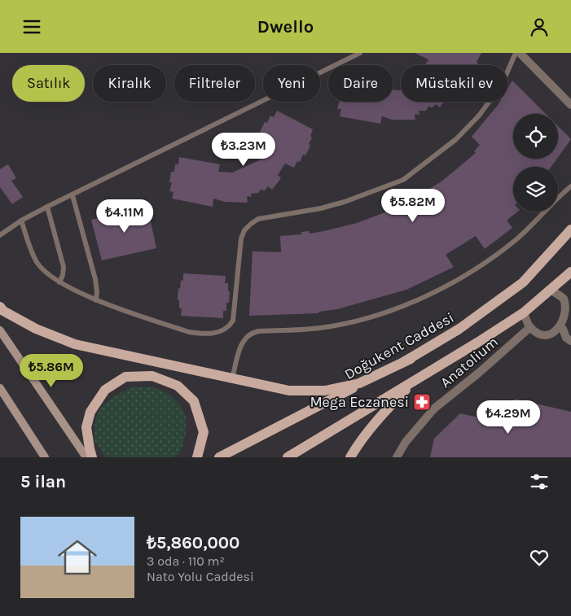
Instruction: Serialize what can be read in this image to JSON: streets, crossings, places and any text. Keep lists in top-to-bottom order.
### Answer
{
  "streets": {
    "main road": ["Doğukent Caddesi"],
    "street": ["Anatolium"]
  },
  "places": {
    "pharmacy": ["Mega Eczanesi"]
  },
  "page": {
    "header": "Dwello",
    "chip": [
      "Satılık",
      "Kiralık",
      "Filtreler",
      "Yeni",
      "Daire",
      "Müstakil ev"
    ],
    "price": [
      "₺3.23M",
      "₺5.82M",
      "₺4.11M",
      "₺5.86M",
      "₺4.29M"
    ],
    "heading": "5 ilan",
    "list": [
      {
        "name": "₺5,860,000",
        "note": "3 oda · 110 m² · Nato Yolu Caddesi"
      }
    ]
  }
}
